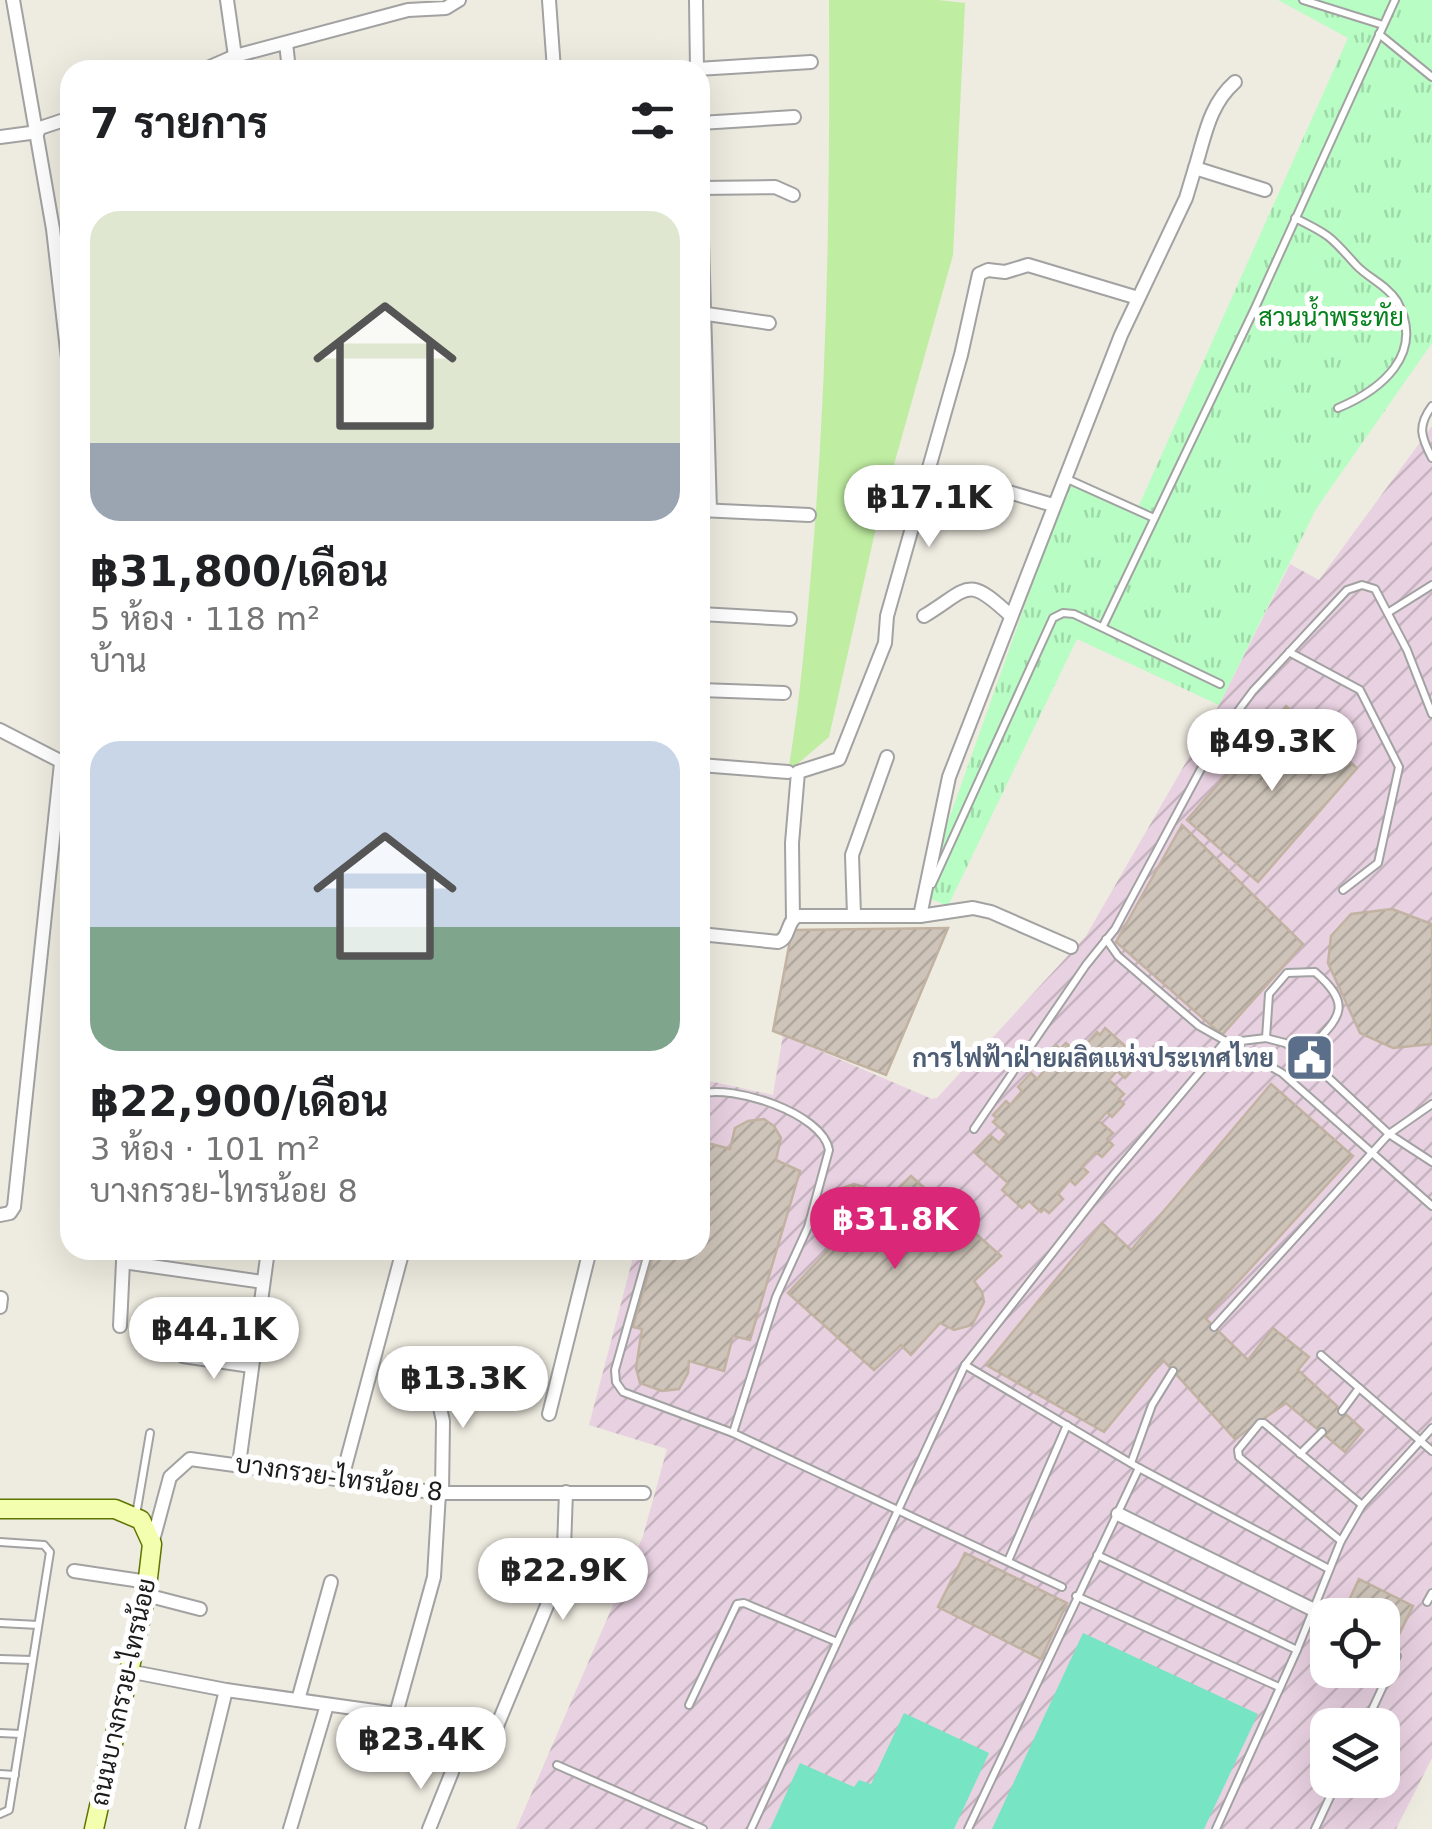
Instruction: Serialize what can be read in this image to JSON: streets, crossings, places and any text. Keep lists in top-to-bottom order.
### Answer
{
  "streets": {
    "main road": ["ถนนบางกรวย-ไทรน้อย"],
    "street": ["บางกรวย-ไทรน้อย 8"]
  },
  "crossings": [
    ["บางกรวย-ไทรน้อย 8", "ถนนบางกรวย-ไทรน้อย"]
  ],
  "parks": ["สวนน้ำพระทัย"],
  "places": {
    "public building": ["การไฟฟ้าฝ่ายผลิตแห่งประเทศไทย"]
  },
  "page": {
    "heading": "7 รายการ",
    "list": [
      {
        "name": "฿31,800/เดือน",
        "note": "5 ห้อง · 118 m² · บ้าน"
      },
      {
        "name": "฿22,900/เดือน",
        "note": "3 ห้อง · 101 m² · บางกรวย-ไทรน้อย 8"
      }
    ],
    "price": [
      "฿17.1K",
      "฿49.3K",
      "฿31.8K",
      "฿44.1K",
      "฿13.3K",
      "฿22.9K",
      "฿23.4K"
    ]
  }
}
